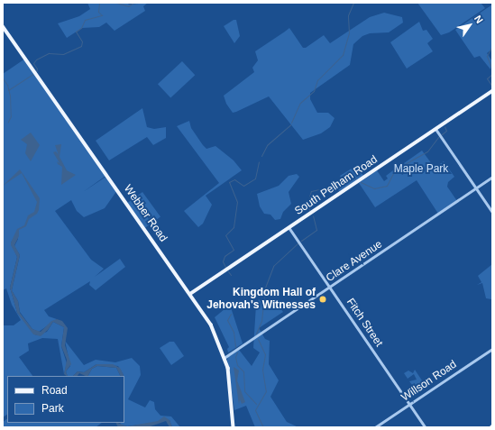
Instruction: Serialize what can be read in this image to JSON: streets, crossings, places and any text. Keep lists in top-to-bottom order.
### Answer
{
  "streets": {
    "main road": ["South Pelham Road", "Webber Road"],
    "street": ["Clare Avenue", "Fitch Street", "Willson Road"]
  },
  "crossings": [
    ["South Pelham Road", "Webber Road"],
    ["South Pelham Road", "Fitch Street"],
    ["Webber Road", "Clare Avenue"],
    ["Clare Avenue", "Fitch Street"],
    ["Fitch Street", "Willson Road"]
  ],
  "parks": ["Maple Park"],
  "places": ["Kingdom Hall of Jehovah's Witnesses"],
  "legend": ["Road", "Park"],
  "north": "top right"
}
